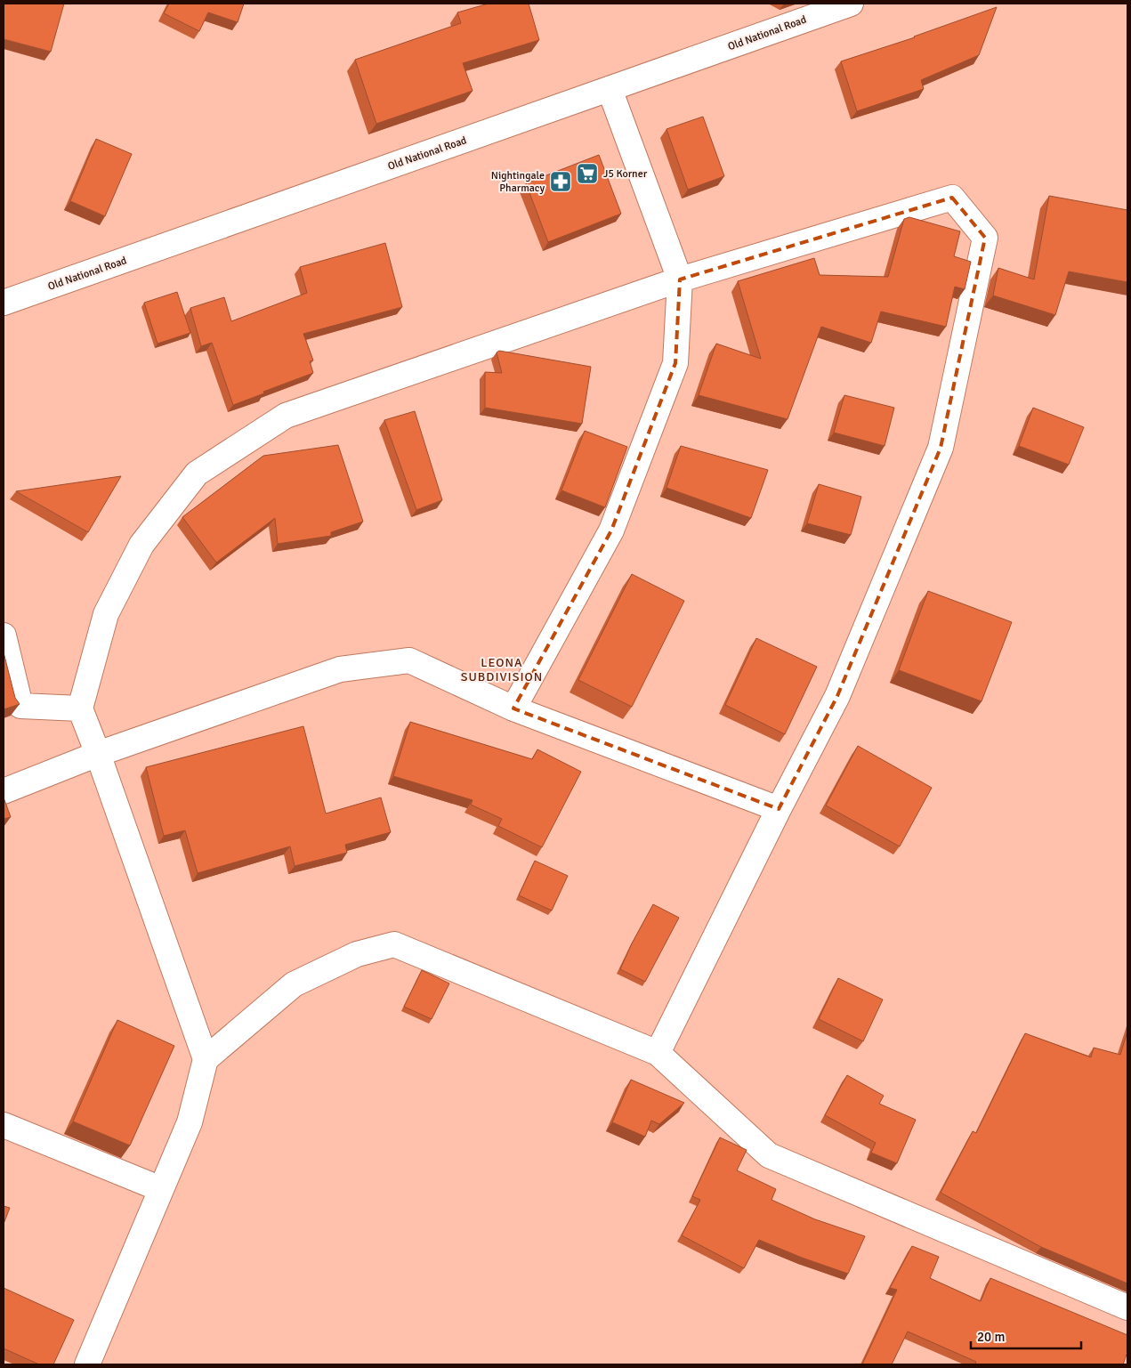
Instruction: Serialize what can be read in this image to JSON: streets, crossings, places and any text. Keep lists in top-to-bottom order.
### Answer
{
  "streets": {
    "street": ["Old National Road"]
  },
  "districts": ["LEONA SUBDIVISION"],
  "places": {
    "supermarket": ["J5 Korner"],
    "pharmacy": ["Nightingale Pharmacy"]
  },
  "scale_bar": "20 m"
}
